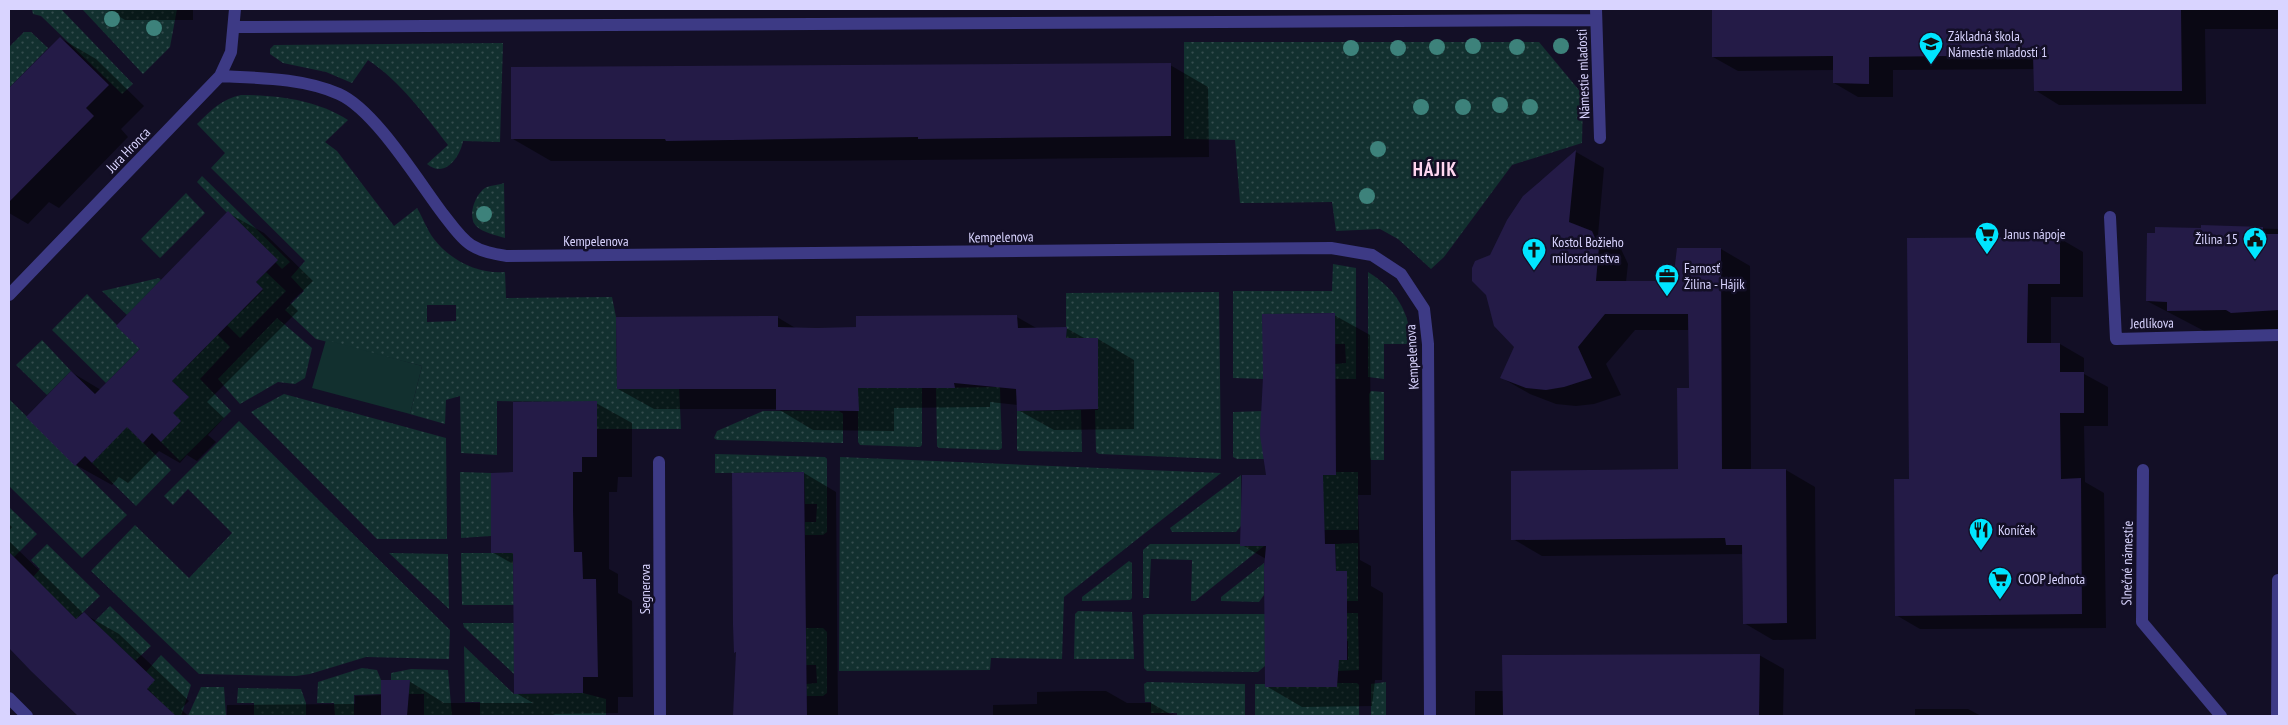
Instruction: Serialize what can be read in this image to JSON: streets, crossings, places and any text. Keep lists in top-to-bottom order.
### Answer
{
  "streets": {
    "street": [
      "Námestie mladosti",
      "Jura Hronca",
      "Kempelenova",
      "Jedlíkova",
      "Slnečné námestie",
      "Segnerova"
    ]
  },
  "crossings": [
    ["Jura Hronca", "Kempelenova"]
  ],
  "districts": ["HÁJIK"],
  "places": {
    "school or university": ["Základná škola, Námestie mladosti 1"],
    "supermarket": ["Janus nápoje", "COOP Jednota"],
    "public building": ["Žilina 15"],
    "church": ["Kostol Božieho milosrdenstva"],
    "office": ["Farnosť Žilina - Hájik"],
    "restaurant": ["Koníček"]
  }
}
